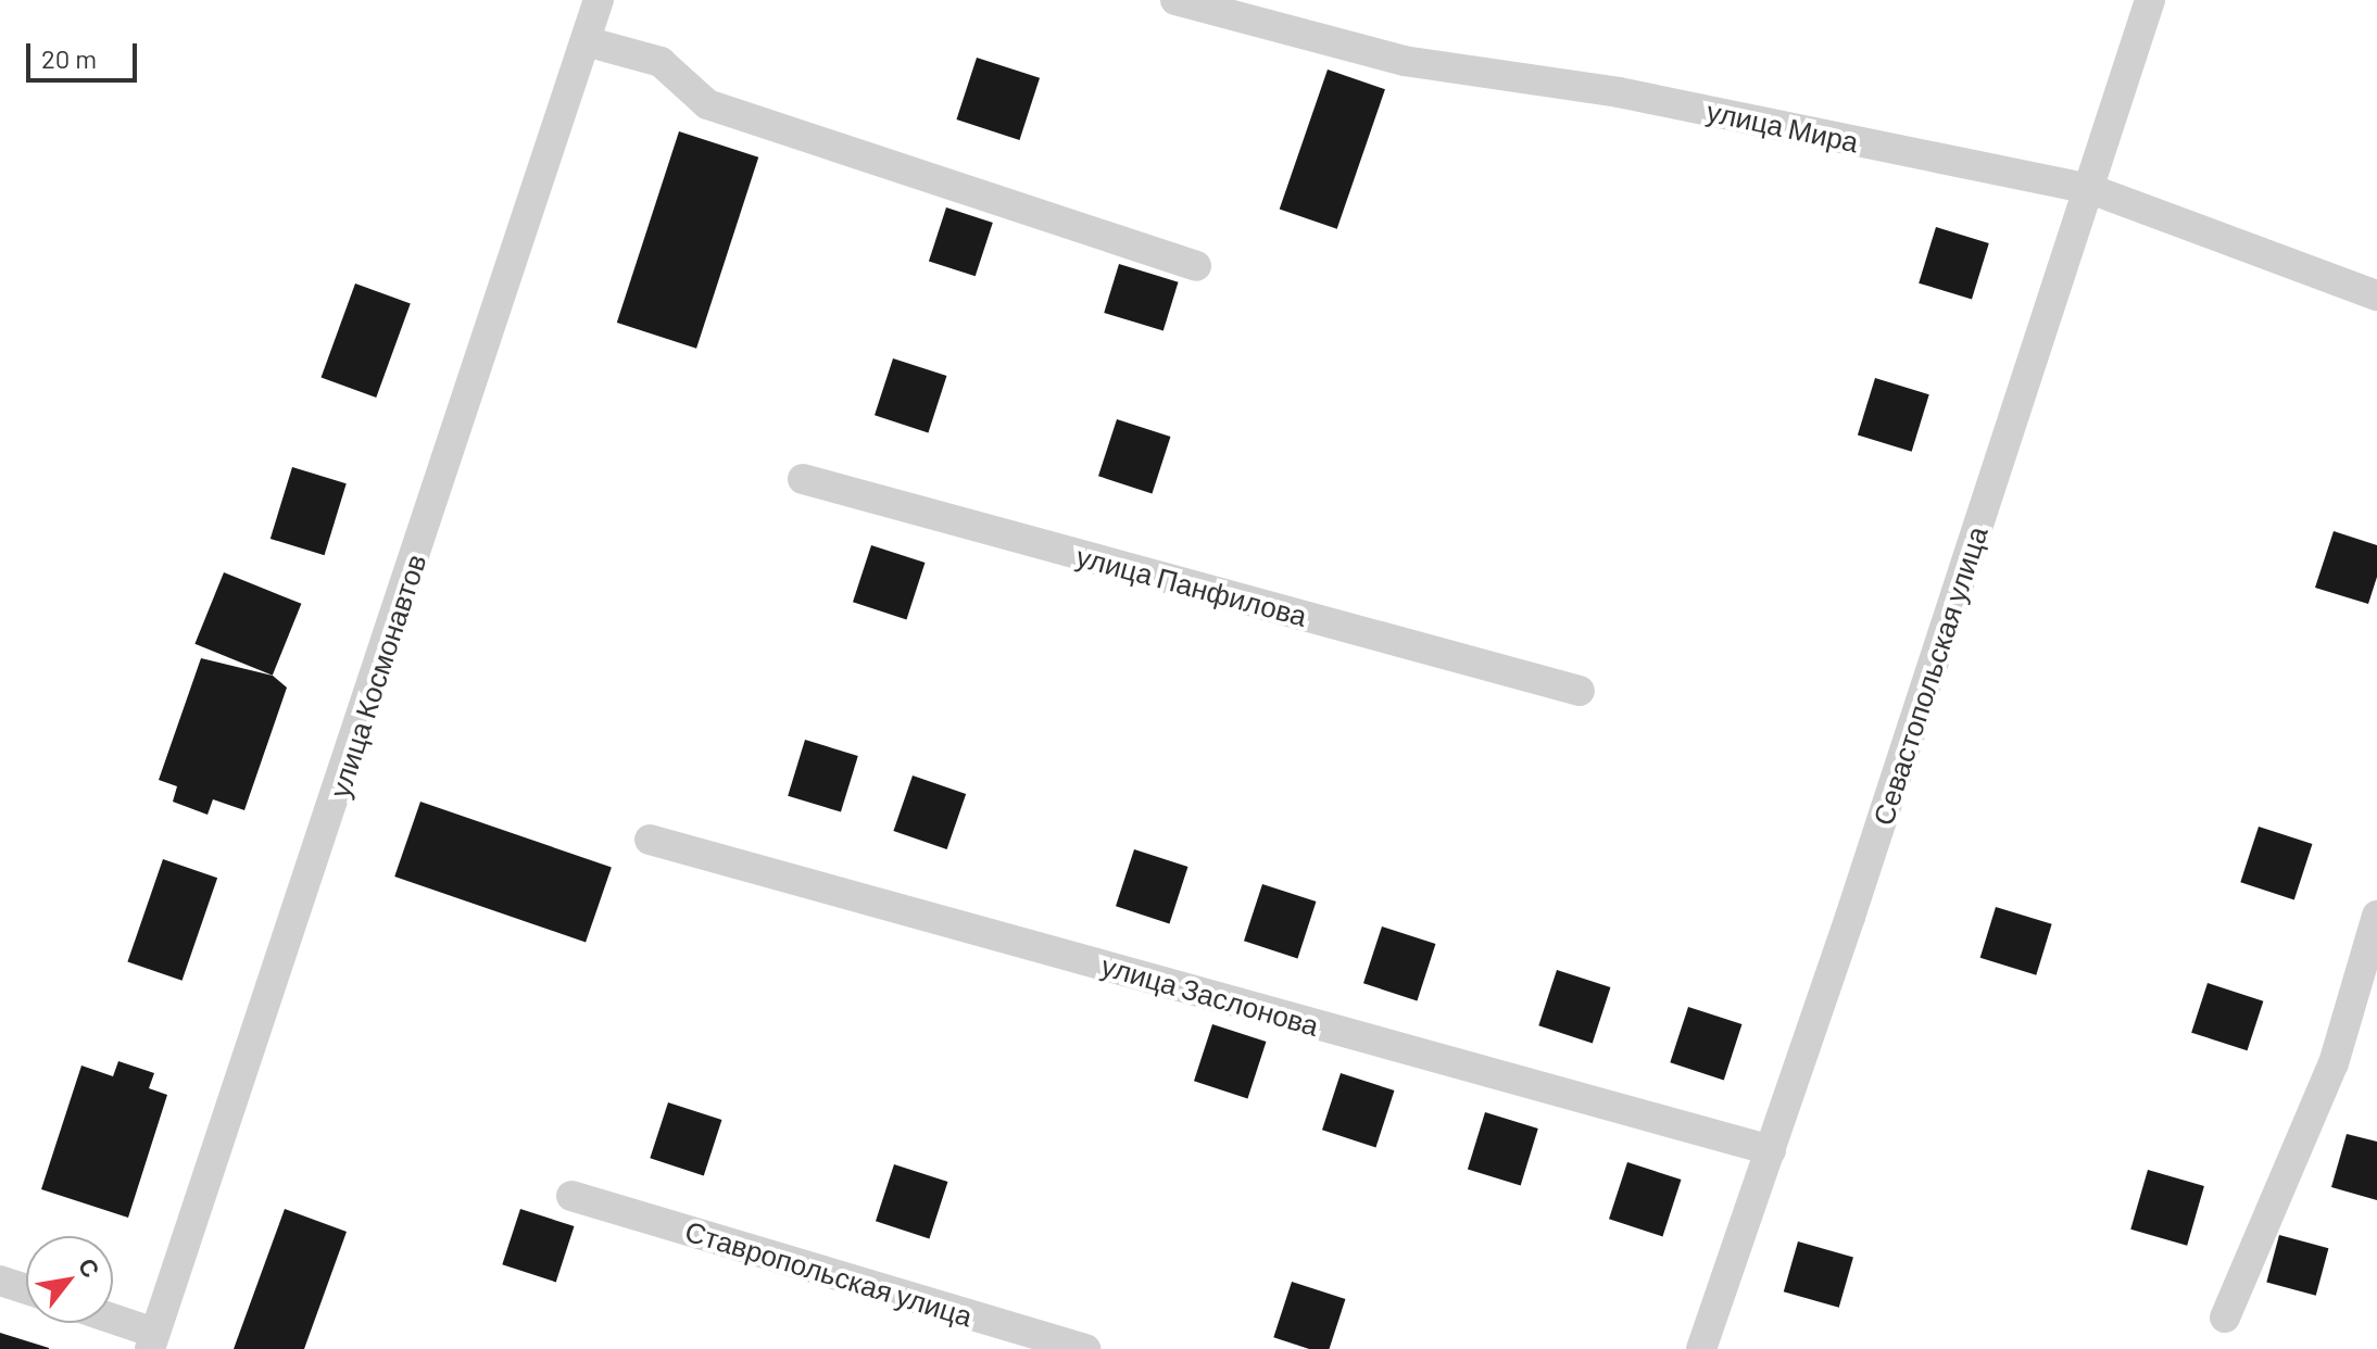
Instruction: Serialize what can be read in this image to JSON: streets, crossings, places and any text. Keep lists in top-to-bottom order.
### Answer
{
  "streets": {
    "street": [
      "улица Мира",
      "улица Панфилова",
      "улица Космонавтов",
      "Севастопольская улица",
      "улица Заслонова",
      "Ставропольская улица"
    ]
  },
  "crossings": [
    ["улица Мира", "Севастопольская улица"],
    ["Севастопольская улица", "улица Заслонова"]
  ],
  "scale_bar": "20 m",
  "north": "top right"
}
